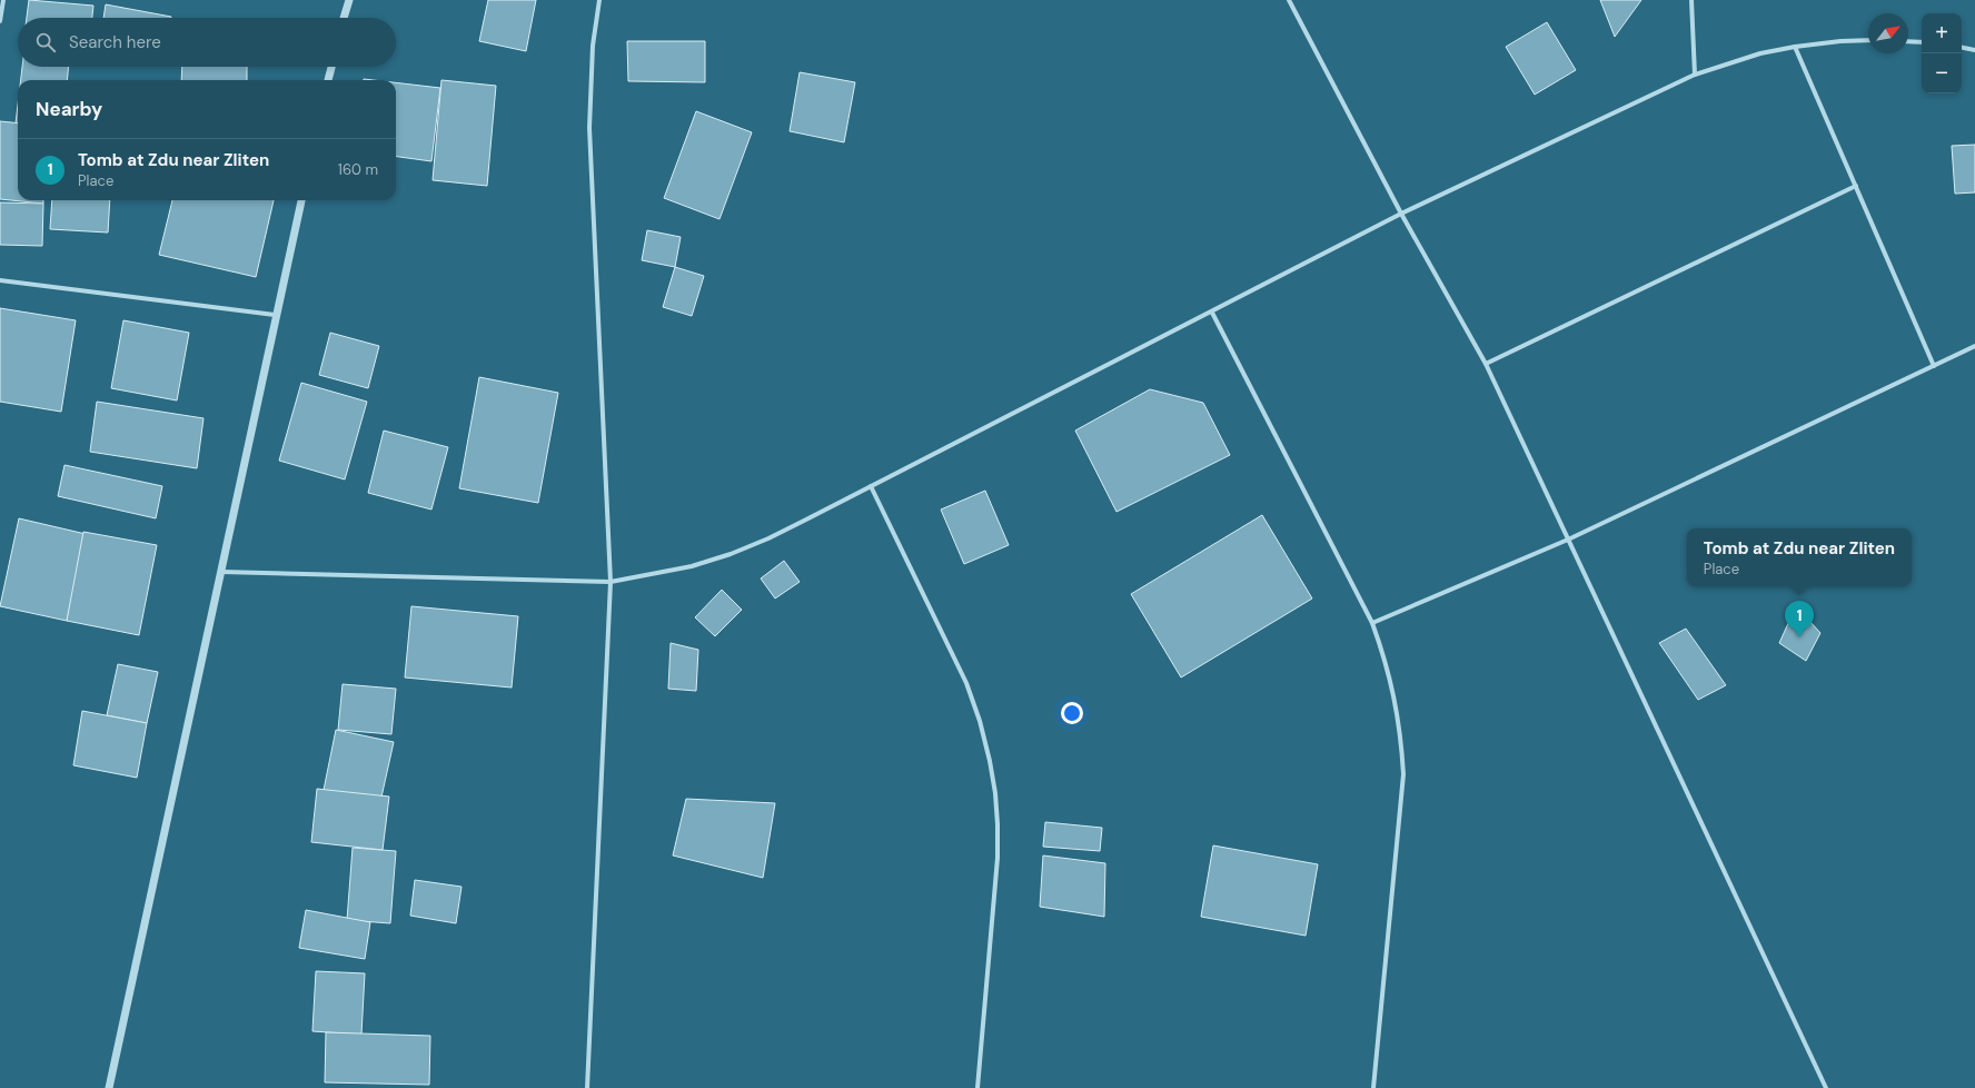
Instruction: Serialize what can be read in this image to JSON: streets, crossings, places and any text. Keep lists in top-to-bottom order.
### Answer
{
  "north": "top right",
  "page": {
    "map_buttons": ["+", "−"],
    "search": "Search here",
    "heading": "Nearby",
    "list": [
      {
        "mark": "1",
        "name": "Tomb at Zdu near Zliten",
        "note": "Place",
        "value": "160 m"
      }
    ],
    "popup": ["Tomb at Zdu near Zliten", "Place"],
    "pins": "1"
  }
}
